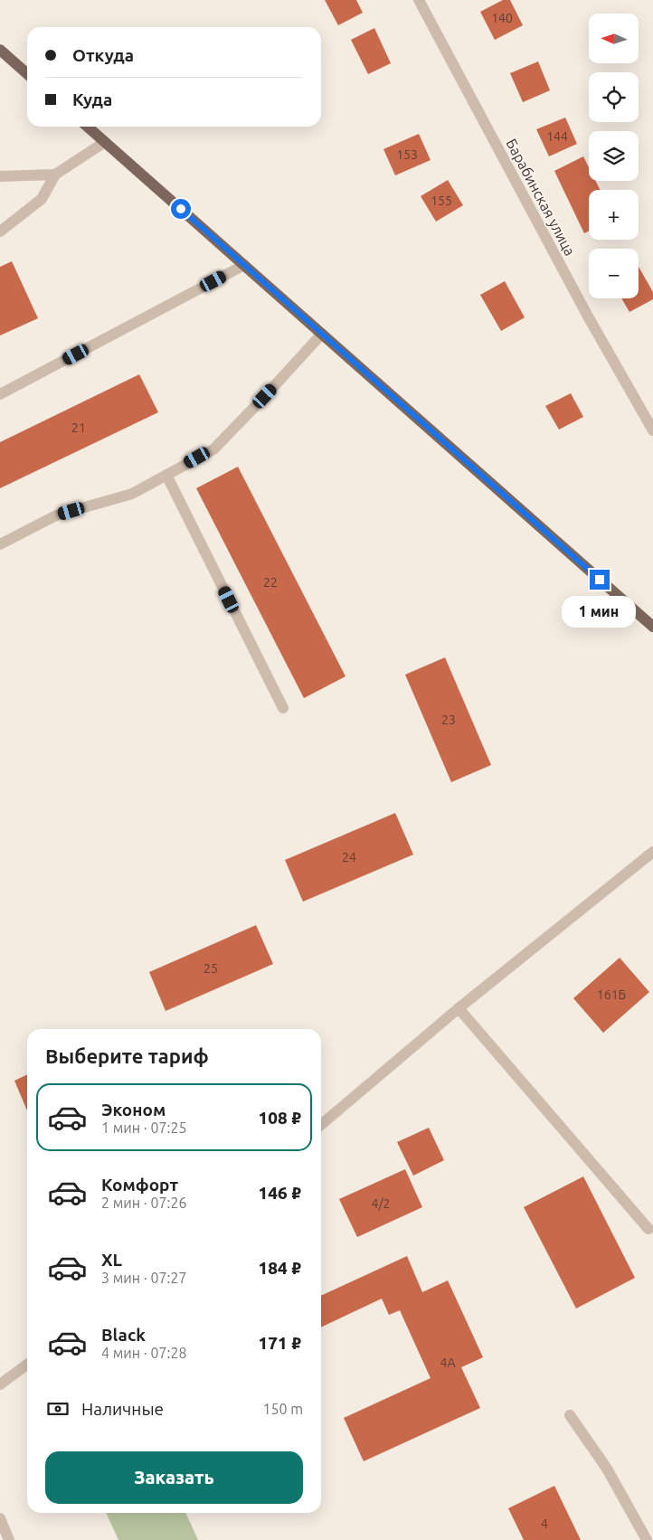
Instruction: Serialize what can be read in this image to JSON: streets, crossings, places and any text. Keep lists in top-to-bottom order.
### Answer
{
  "streets": {
    "street": ["Барабинская улица"]
  },
  "house_numbers": [
    "140",
    "144",
    "153",
    "155",
    "21",
    "22",
    "23",
    "24",
    "25",
    "161Б",
    "4/2",
    "4А",
    "4"
  ],
  "north": "left",
  "page": {
    "map_buttons": ["+", "−"],
    "banner": ["Откуда", "Куда"],
    "bubble": "1 мин",
    "heading": "Выберите тариф",
    "list": [
      {
        "name": "Эконом",
        "note": "1 мин · 07:25",
        "value": "108 ₽"
      },
      {
        "name": "Комфорт",
        "note": "2 мин · 07:26",
        "value": "146 ₽"
      },
      {
        "name": "XL",
        "note": "3 мин · 07:27",
        "value": "184 ₽"
      },
      {
        "name": "Black",
        "note": "4 мин · 07:28",
        "value": "171 ₽"
      }
    ],
    "pay": ["Наличные", "150 m"],
    "buttons": "Заказать"
  }
}
